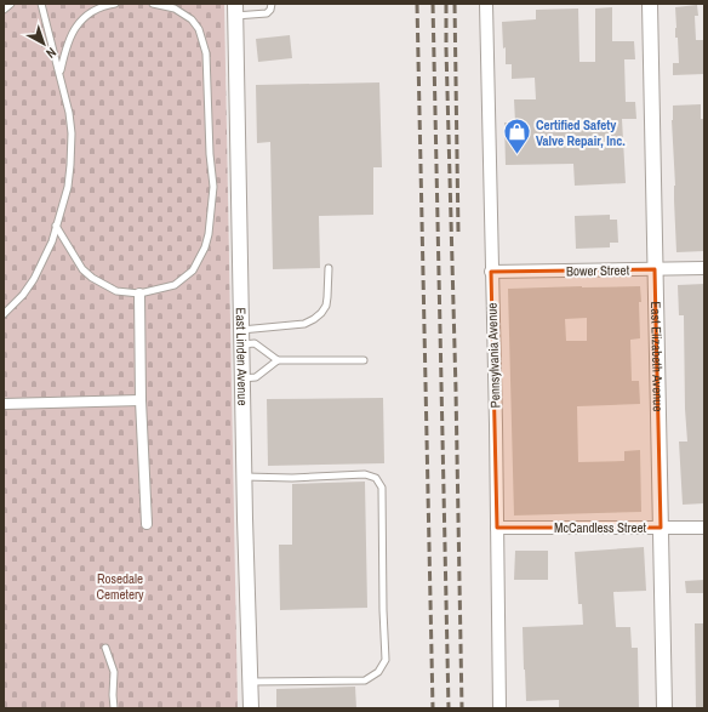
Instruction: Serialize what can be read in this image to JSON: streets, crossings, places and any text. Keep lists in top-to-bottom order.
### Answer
{
  "streets": {
    "street": [
      "Bower Street",
      "Pennsylvania Avenue",
      "East Linden Avenue",
      "East Elizabeth Avenue",
      "McCandless Street"
    ]
  },
  "crossings": [
    ["Bower Street", "Pennsylvania Avenue"],
    ["Bower Street", "East Elizabeth Avenue"],
    ["Pennsylvania Avenue", "McCandless Street"],
    ["East Elizabeth Avenue", "McCandless Street"]
  ],
  "parks": ["Rosedale Cemetery"],
  "places": {
    "shop": ["Certified Safety Valve Repair, Inc."]
  },
  "north": "bottom right"
}
